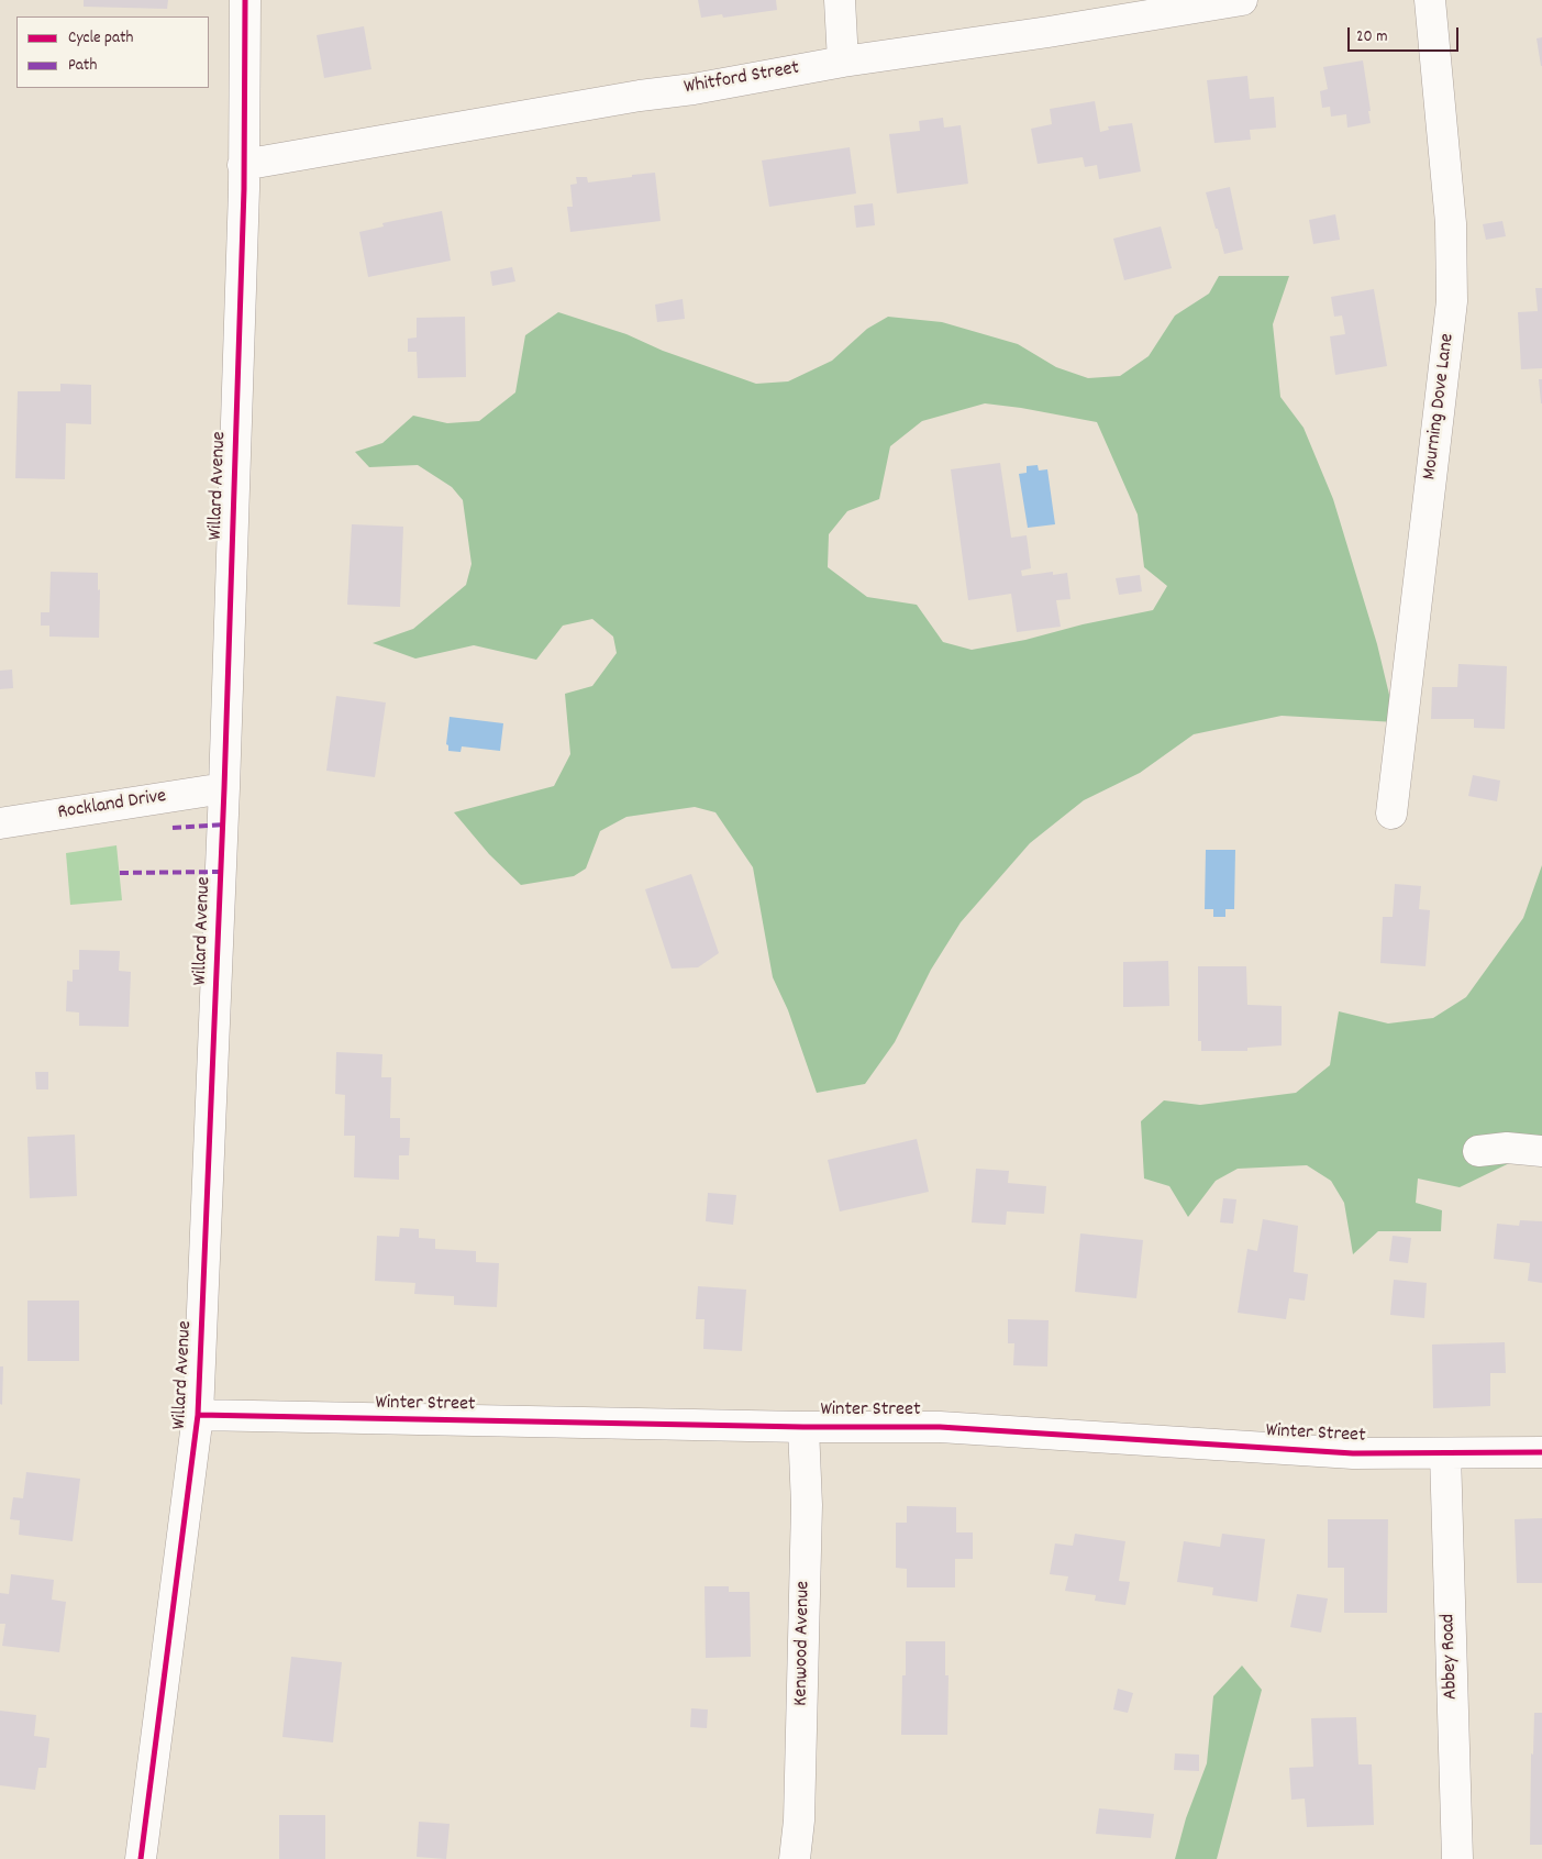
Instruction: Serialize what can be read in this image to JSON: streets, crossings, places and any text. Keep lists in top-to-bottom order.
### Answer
{
  "streets": {
    "street": [
      "Whitford Street",
      "Mourning Dove Lane",
      "Willard Avenue",
      "Rockland Drive",
      "Winter Street",
      "Kenwood Avenue",
      "Abbey Road"
    ]
  },
  "crossings": [
    ["Whitford Street", "Willard Avenue"],
    ["Willard Avenue", "Rockland Drive"],
    ["Willard Avenue", "Winter Street"],
    ["Winter Street", "Kenwood Avenue"],
    ["Winter Street", "Abbey Road"]
  ],
  "legend": ["Cycle path", "Path"],
  "scale_bar": "20 m"
}
